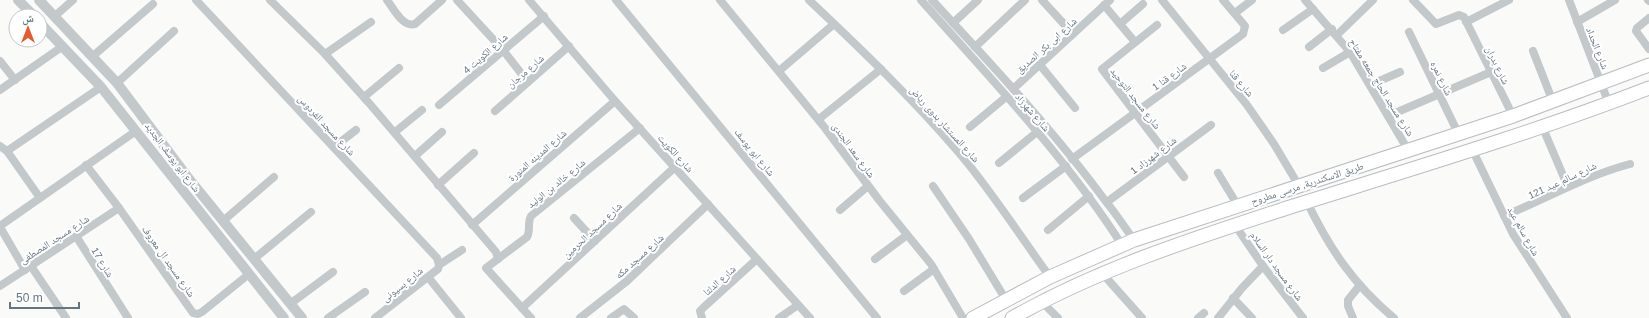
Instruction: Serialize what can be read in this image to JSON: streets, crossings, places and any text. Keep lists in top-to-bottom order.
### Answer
{
  "streets": {
    "main road": ["طريق الاسكندرية, مرسى مطروح"],
    "street": [
      "شارع ابى بكر الصديق",
      "شارع الحداد",
      "شارع الكويت 4",
      "شارع بدران",
      "شارع مرجان",
      "شارع قنا 1",
      "شارع نمره",
      "شارع قنا",
      "شارع مسجد الحاج جمعه مفتاح",
      "شارع مسجد التوحيد",
      "شارع شهرزاد",
      "شارع المستشار بدوى رياض",
      "شارع مسجد الفردوس",
      "شارع سعد الجندى",
      "شارع ابو يوسف",
      "شارع الكويت",
      "شارع المدينه المنورة",
      "شارع شهرزاد 1",
      "شارع ابو يوسف الجديد",
      "شارع سالم عيد 121",
      "شارع خالد بن الوليد",
      "شارع مسجد الحرمين",
      "شارع سالم عيد",
      "شارع مسجد المصطفى",
      "شارع مسجد مكه",
      "شارع مسجد ال معروف",
      "شارع 17",
      "شارع مسجد دار السلام",
      "شارع الدلتا",
      "شارع بسيونى"
    ]
  },
  "crossings": [
    ["شارع ابى بكر الصديق", "شارع شهرزاد"],
    ["شارع الحداد", "طريق الاسكندرية, مرسى مطروح"],
    ["شارع الكويت 4", "شارع الكويت"],
    ["شارع بدران", "طريق الاسكندرية, مرسى مطروح"],
    ["شارع مرجان", "شارع الكويت"],
    ["شارع قنا 1", "شارع قنا"],
    ["شارع قنا 1", "شارع مسجد التوحيد"],
    ["شارع قنا 1", "شارع شهرزاد"],
    ["شارع نمره", "طريق الاسكندرية, مرسى مطروح"],
    ["شارع قنا", "طريق الاسكندرية, مرسى مطروح"],
    ["شارع مسجد الحاج جمعه مفتاح", "طريق الاسكندرية, مرسى مطروح"],
    ["شارع مسجد التوحيد", "شارع شهرزاد 1"],
    ["شارع شهرزاد", "شارع شهرزاد 1"],
    ["شارع شهرزاد", "طريق الاسكندرية, مرسى مطروح"],
    ["شارع المستشار بدوى رياض", "طريق الاسكندرية, مرسى مطروح"],
    ["شارع مسجد الفردوس", "شارع بسيونى"],
    ["شارع الكويت", "شارع المدينه المنورة"],
    ["شارع الكويت", "شارع خالد بن الوليد"],
    ["شارع الكويت", "شارع مسجد الحرمين"],
    ["شارع الكويت", "شارع مسجد مكه"],
    ["شارع الكويت", "شارع الدلتا"],
    ["شارع ابو يوسف الجديد", "شارع مسجد ال معروف"],
    ["شارع سالم عيد 121", "شارع سالم عيد"],
    ["شارع خالد بن الوليد", "شارع مسجد الحرمين"],
    ["طريق الاسكندرية, مرسى مطروح", "شارع سالم عيد"],
    ["طريق الاسكندرية, مرسى مطروح", "شارع مسجد دار السلام"],
    ["شارع مسجد المصطفى", "شارع مسجد ال معروف"],
    ["شارع مسجد المصطفى", "شارع 17"]
  ],
  "scale_bar": "50 m",
  "north": "top"
}
